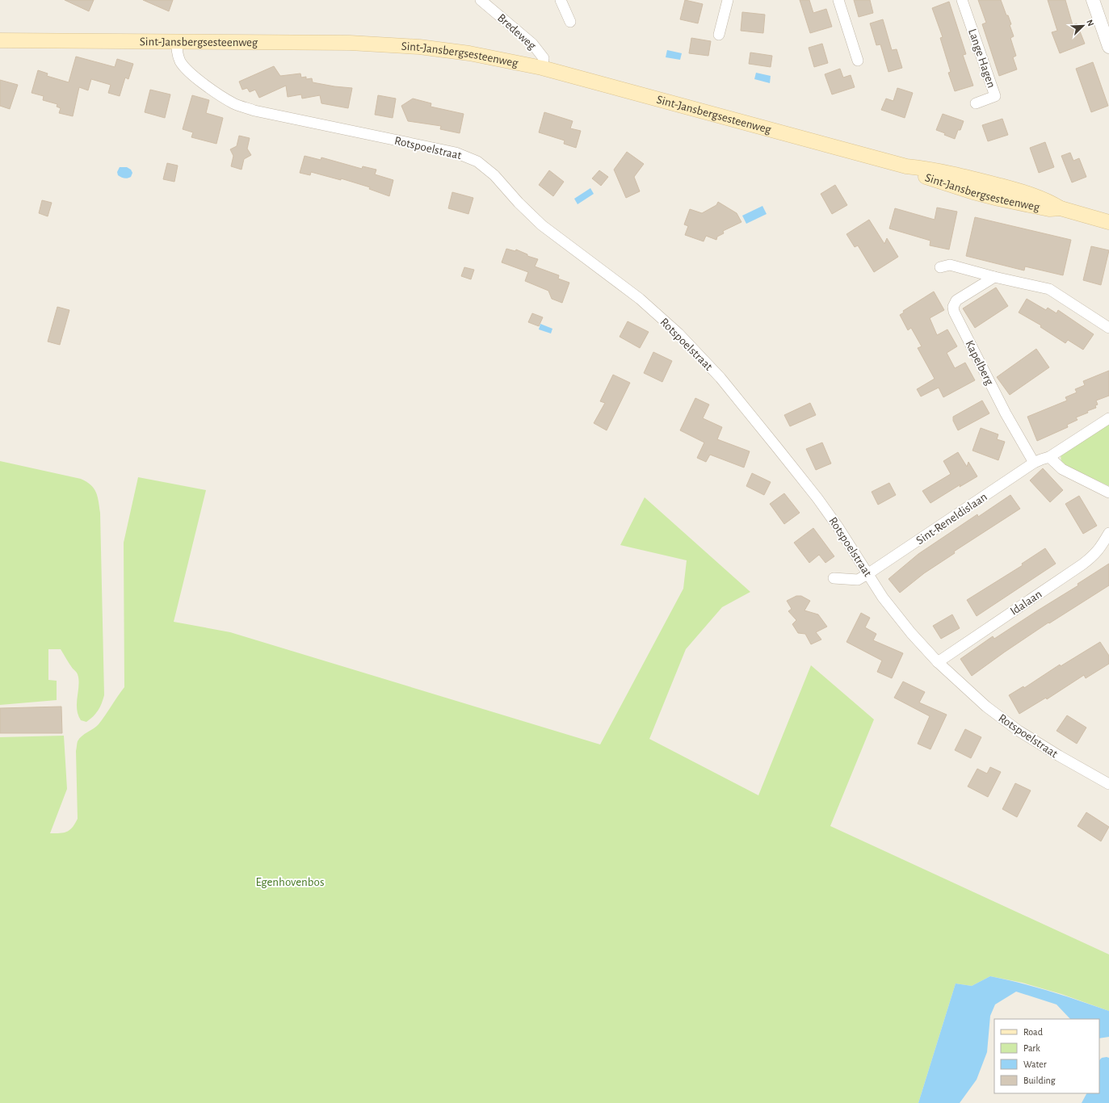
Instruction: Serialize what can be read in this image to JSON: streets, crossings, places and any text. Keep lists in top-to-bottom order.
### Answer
{
  "streets": {
    "main road": ["Sint-Jansbergsesteenweg"],
    "street": [
      "Bredeweg",
      "Lange Hagen",
      "Rotspoelstraat",
      "Kapelberg",
      "Sint-Reneldislaan",
      "Idalaan"
    ]
  },
  "crossings": [
    ["Bredeweg", "Sint-Jansbergsesteenweg"],
    ["Sint-Jansbergsesteenweg", "Rotspoelstraat"],
    ["Rotspoelstraat", "Sint-Reneldislaan"],
    ["Rotspoelstraat", "Idalaan"],
    ["Kapelberg", "Sint-Reneldislaan"]
  ],
  "parks": ["Egenhovenbos"],
  "legend": [
    "Road",
    "Park",
    "Water",
    "Building"
  ],
  "north": "top right"
}
